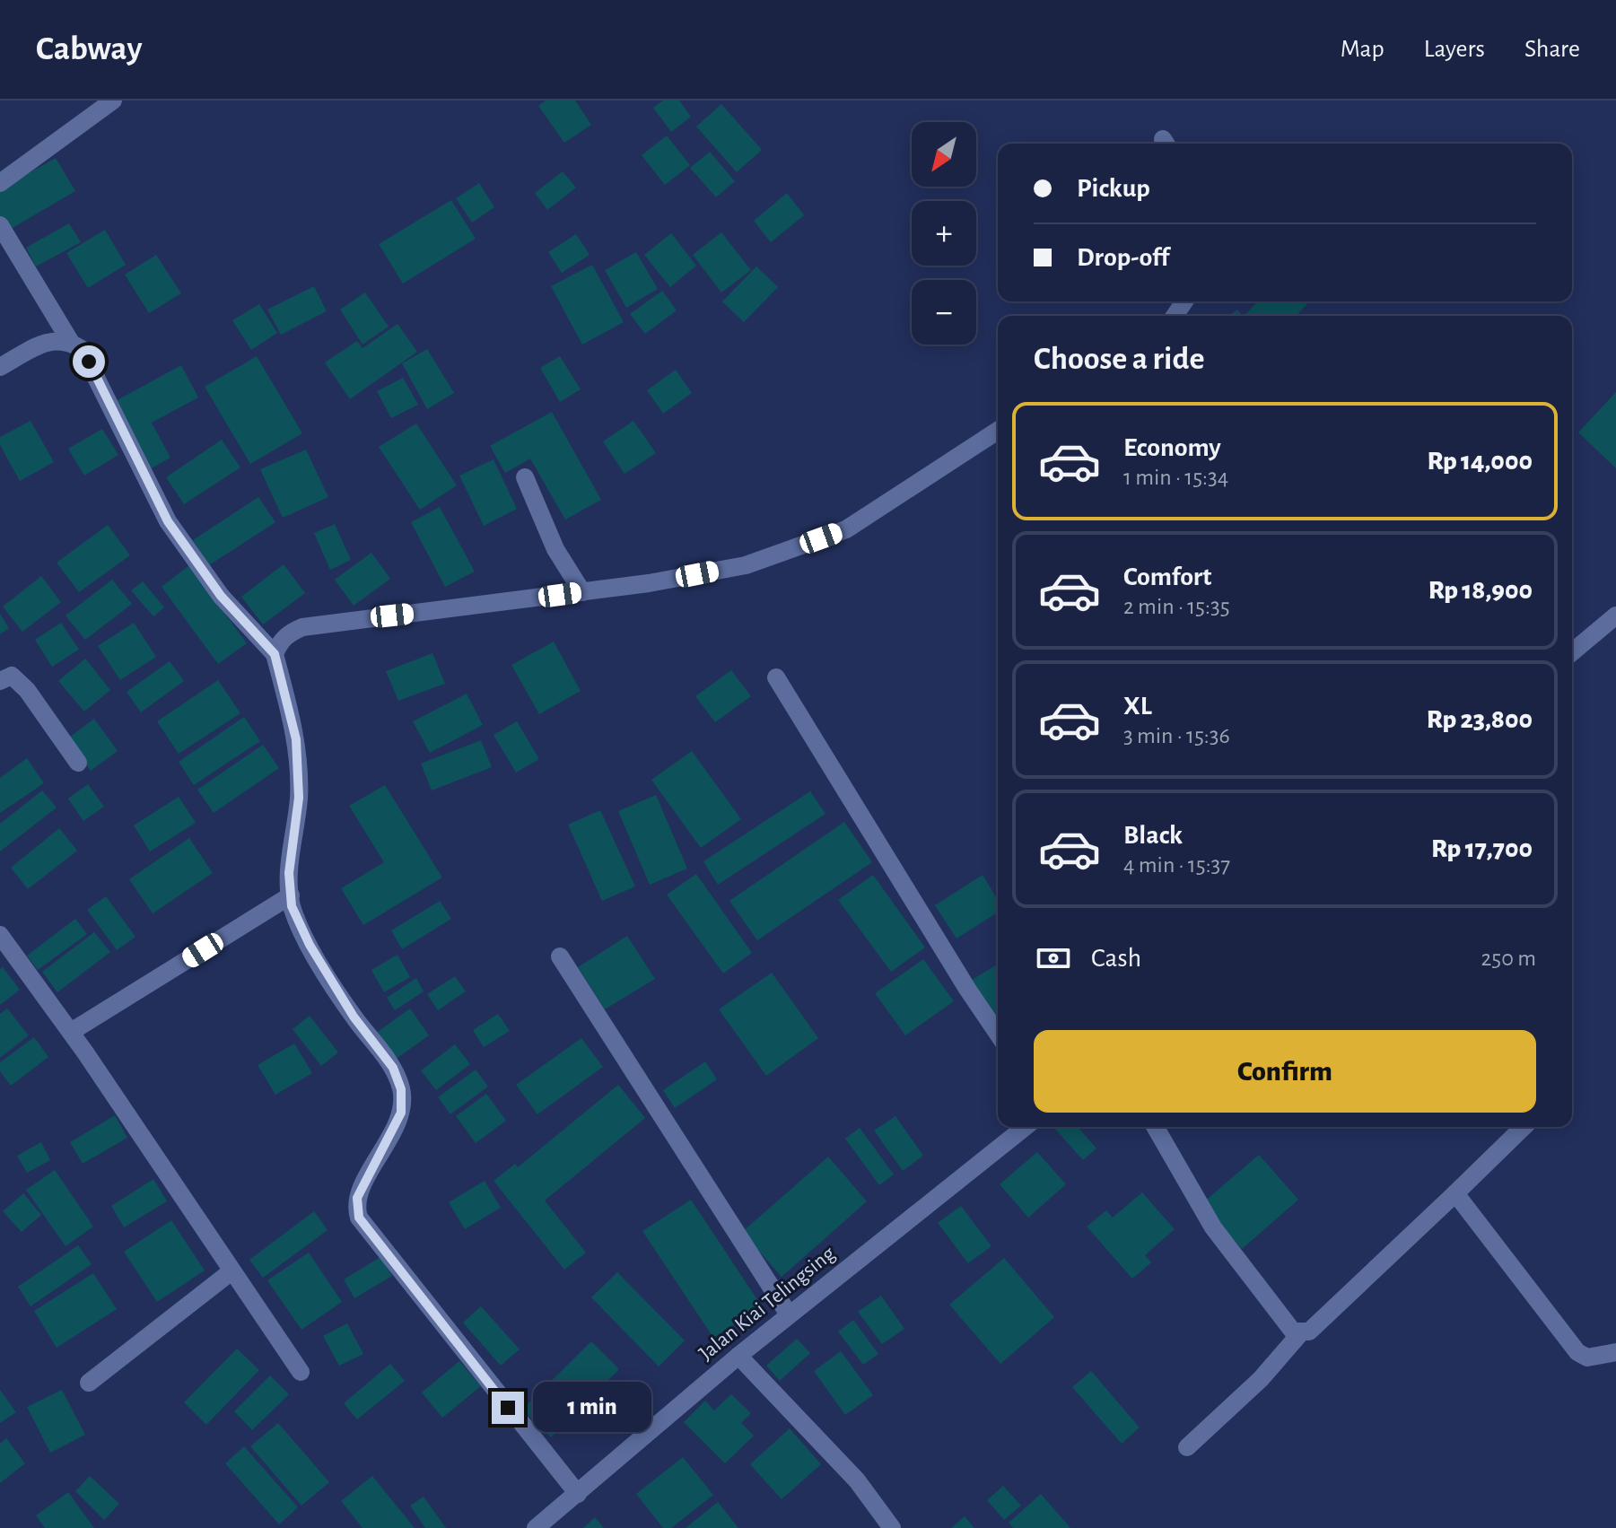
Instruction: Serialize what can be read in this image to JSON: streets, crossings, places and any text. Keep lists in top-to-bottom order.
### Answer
{
  "streets": {
    "street": ["Jalan Kiai Telingsing"]
  },
  "north": "bottom left",
  "page": {
    "header": "Cabway",
    "nav": ["Map", "Layers", "Share"],
    "map_buttons": ["+", "−"],
    "banner": ["Pickup", "Drop-off"],
    "heading": "Choose a ride",
    "list": [
      {
        "name": "Economy",
        "note": "1 min · 15:34",
        "value": "Rp 14,000"
      },
      {
        "name": "Comfort",
        "note": "2 min · 15:35",
        "value": "Rp 18,900"
      },
      {
        "name": "XL",
        "note": "3 min · 15:36",
        "value": "Rp 23,800"
      },
      {
        "name": "Black",
        "note": "4 min · 15:37",
        "value": "Rp 17,700"
      }
    ],
    "pay": ["Cash", "250 m"],
    "buttons": "Confirm",
    "bubble": "1 min"
  }
}
